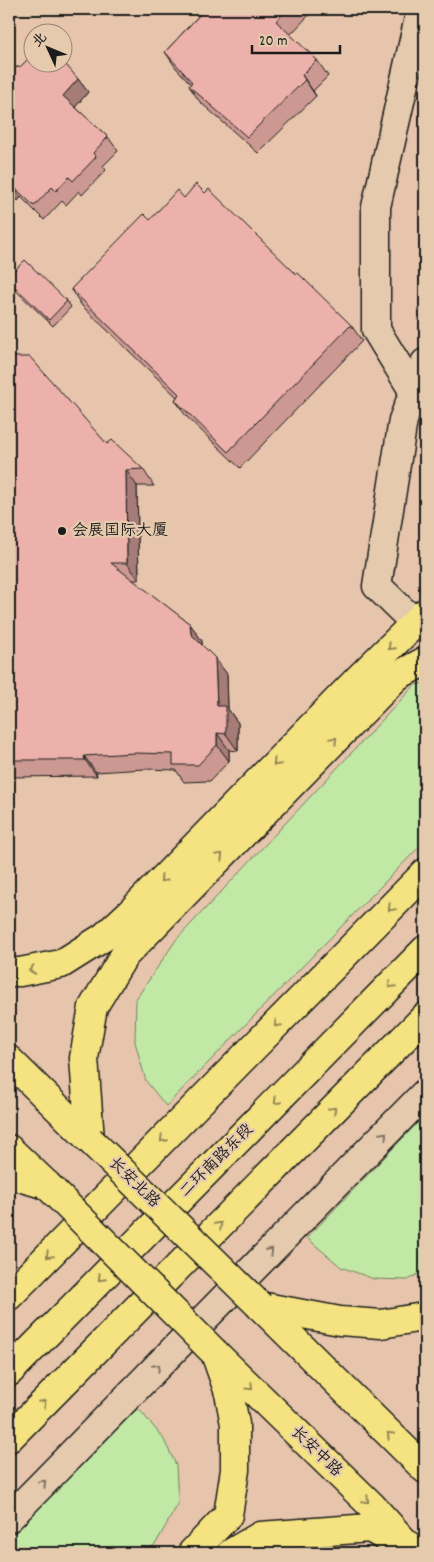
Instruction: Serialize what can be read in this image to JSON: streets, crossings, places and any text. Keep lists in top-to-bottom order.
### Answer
{
  "streets": {
    "main road": ["二环南路东段", "长安北路", "长安中路"]
  },
  "places": ["会展国际大厦"],
  "scale_bar": "20 m",
  "north": "top left"
}
